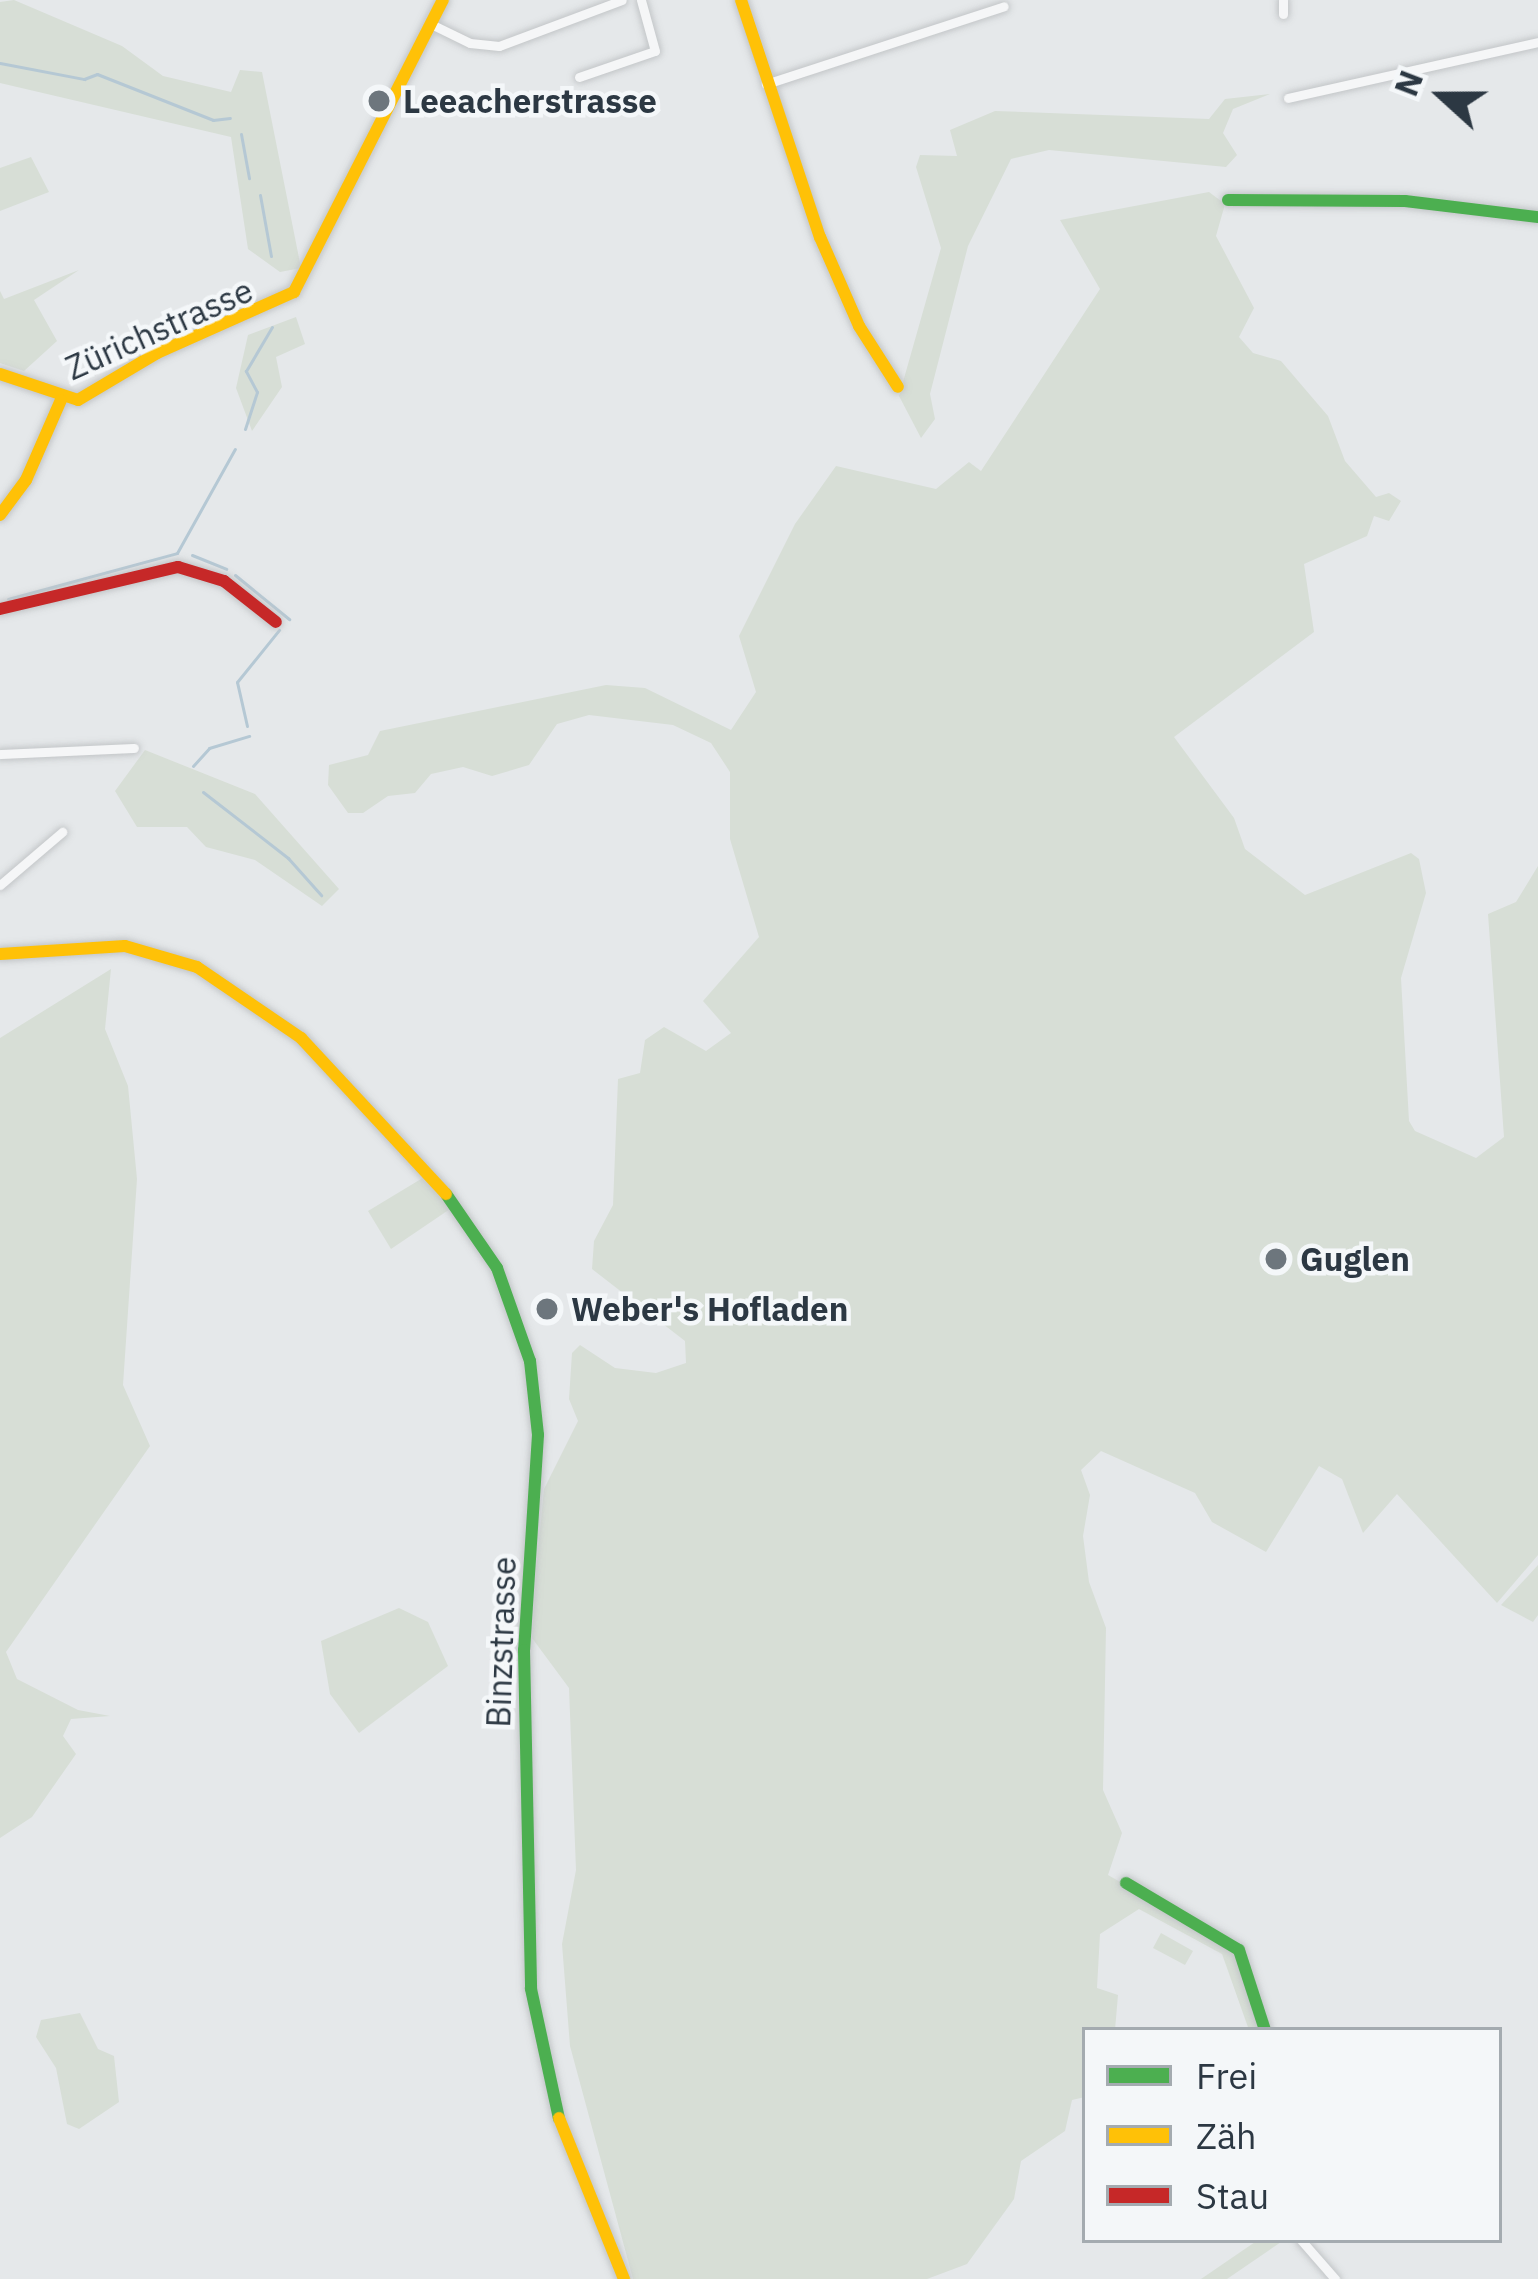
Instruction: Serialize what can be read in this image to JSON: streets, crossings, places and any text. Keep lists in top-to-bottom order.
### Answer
{
  "streets": {
    "main road": ["Zürichstrasse", "Binzstrasse"]
  },
  "places": ["Leeacherstrasse", "Guglen", "Weber's Hofladen"],
  "legend": ["Frei", "Zäh", "Stau"],
  "north": "left"
}
